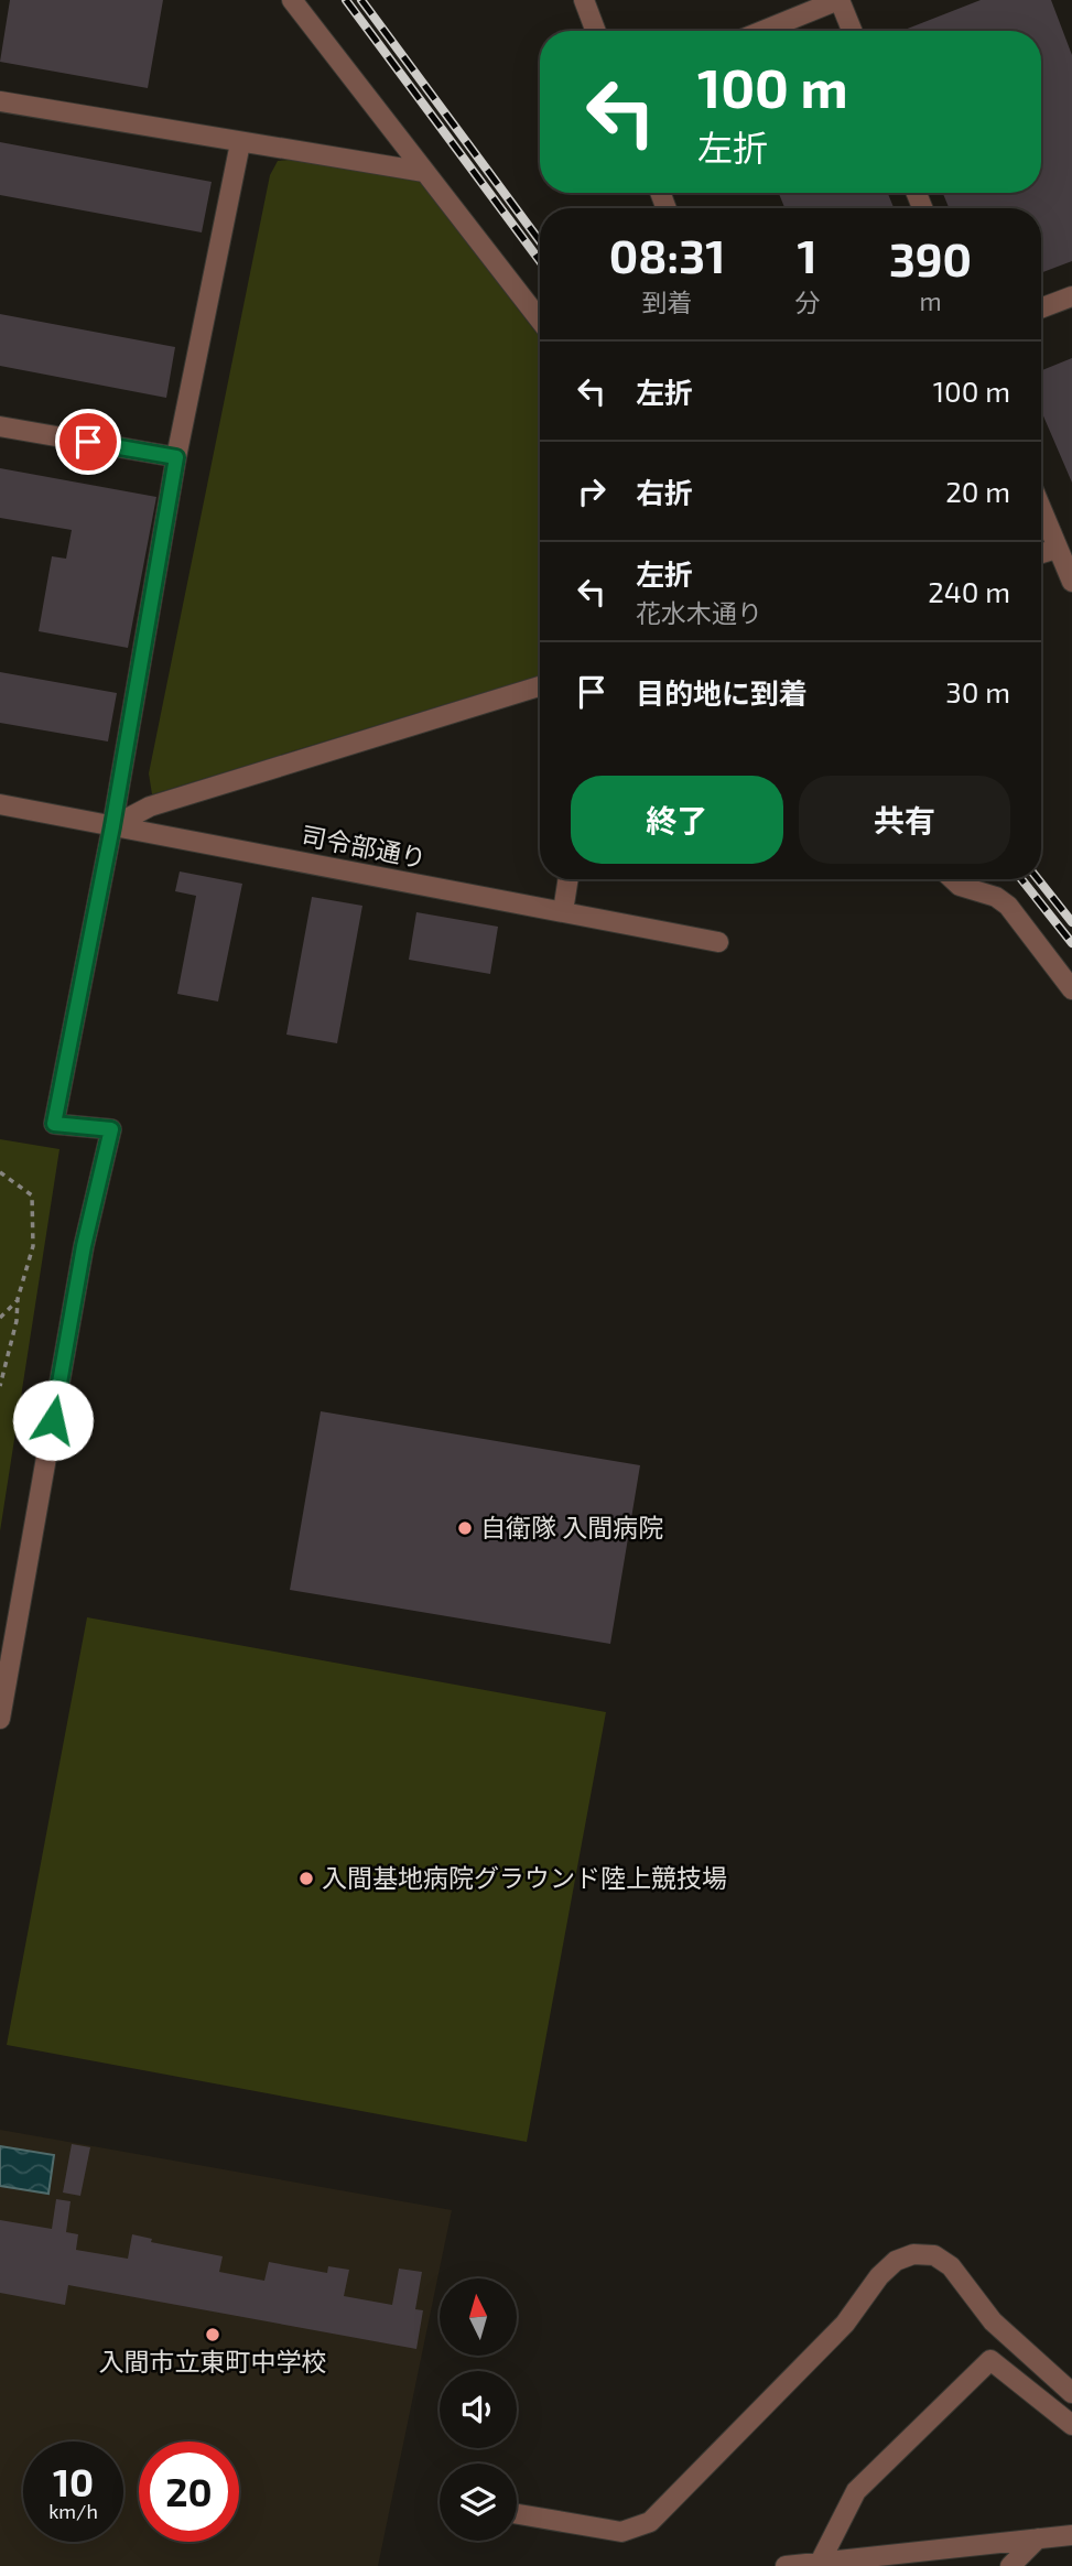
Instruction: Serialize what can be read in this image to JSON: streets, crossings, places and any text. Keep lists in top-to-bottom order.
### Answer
{
  "streets": {
    "street": ["司令部通り"]
  },
  "places": ["自衛隊 入間病院", "入間基地病院グラウンド陸上競技場", "入間市立東町中学校"],
  "north": "top",
  "page": {
    "turn": ["100 m", "左折"],
    "eta": [
      "08:31",
      "到着",
      "1",
      "分",
      "390",
      "m"
    ],
    "list": [
      {
        "name": "左折",
        "value": "100 m"
      },
      {
        "name": "右折",
        "value": "20 m"
      },
      {
        "name": "左折",
        "note": "花水木通り",
        "value": "240 m"
      },
      {
        "name": "目的地に到着",
        "value": "30 m"
      }
    ],
    "buttons": ["終了", "共有"],
    "speed": "10 km/h",
    "limit": "20"
  }
}
